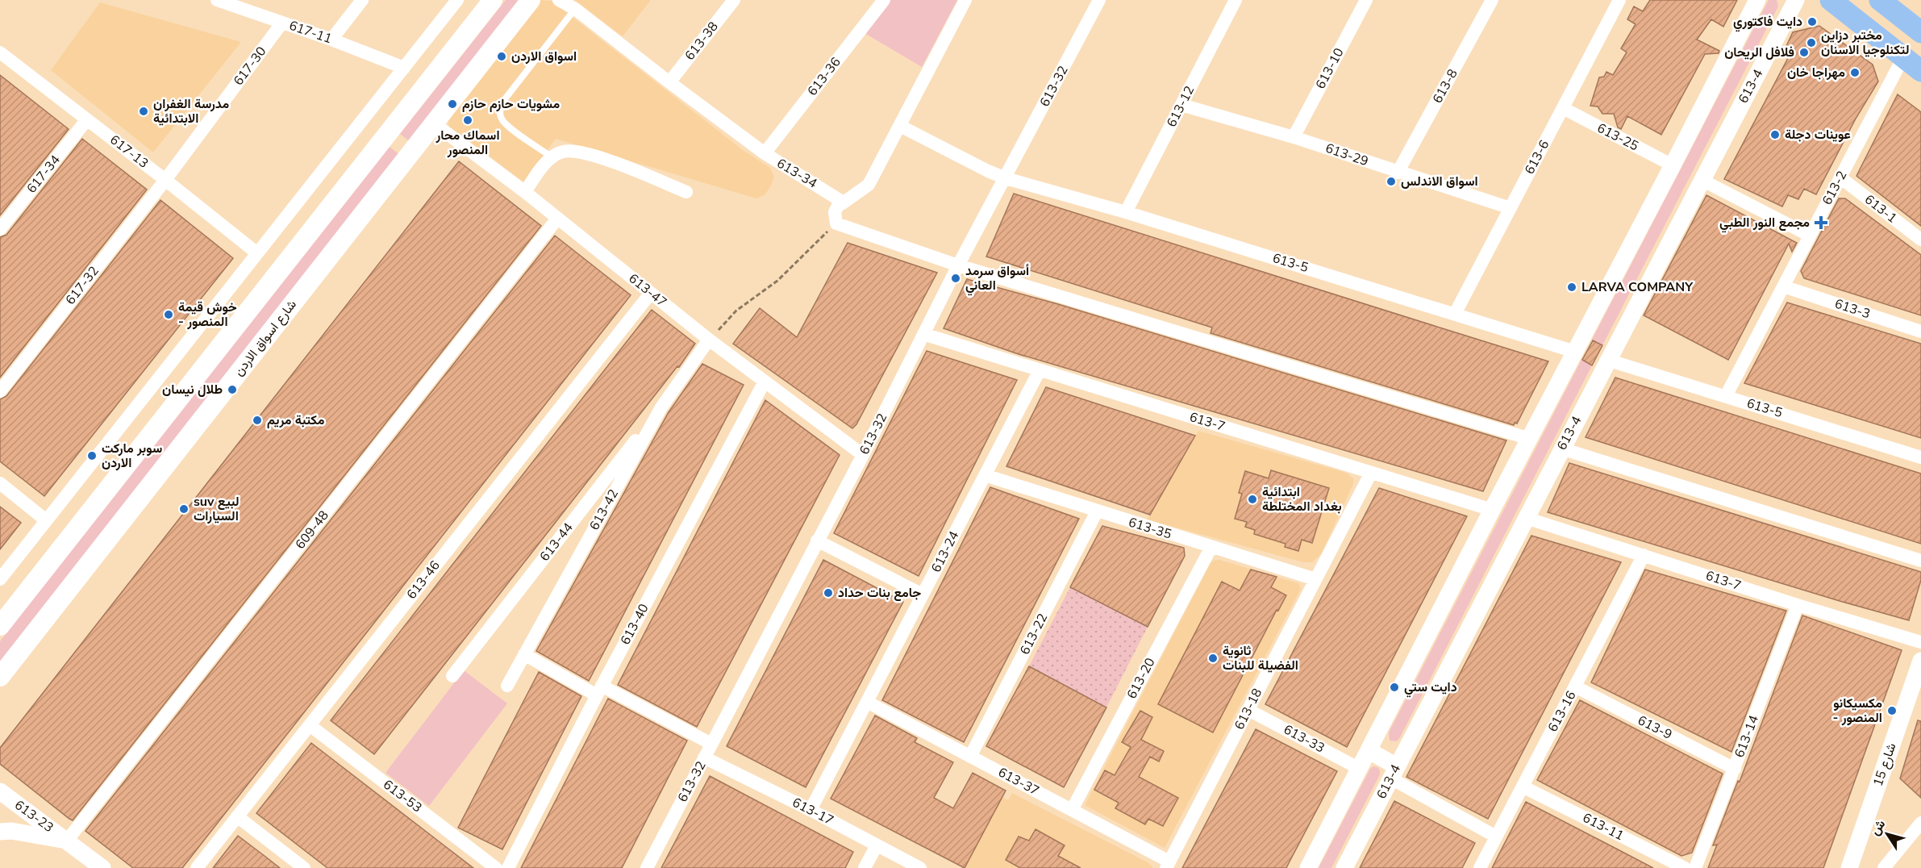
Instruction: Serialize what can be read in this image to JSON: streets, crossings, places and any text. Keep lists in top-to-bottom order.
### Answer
{
  "streets": {
    "main road": ["شارع اسواق الاردن"],
    "street": [
      "617-11",
      "613-38",
      "617-30",
      "613-10",
      "613-36",
      "613-32",
      "613-8",
      "613-4",
      "613-12",
      "613-25",
      "617-13",
      "613-29",
      "613-6",
      "613-34",
      "617-34",
      "613-2",
      "613-1",
      "613-5",
      "617-32",
      "613-47",
      "613-3",
      "613-7",
      "613-42",
      "613-35",
      "609-48",
      "613-44",
      "613-24",
      "613-46",
      "613-40",
      "613-22",
      "613-20",
      "613-18",
      "613-16",
      "613-9",
      "613-14",
      "613-33",
      "شارع 15",
      "613-37",
      "613-53",
      "613-17",
      "613-23",
      "613-11"
    ]
  },
  "crossings": [
    ["617-11", "617-30"],
    ["613-38", "613-34"],
    ["617-30", "617-13"],
    ["617-30", "617-32"],
    ["613-10", "613-29"],
    ["613-36", "613-34"],
    ["613-32", "613-5"],
    ["613-32", "613-47"],
    ["613-32", "613-7"],
    ["613-32", "613-17"],
    ["613-8", "613-29"],
    ["613-4", "613-5"],
    ["613-4", "613-7"],
    ["613-12", "613-29"],
    ["613-12", "613-5"],
    ["613-25", "613-6"],
    ["617-13", "617-34"],
    ["617-13", "617-32"],
    ["613-29", "613-6"],
    ["613-6", "613-5"],
    ["613-2", "613-1"],
    ["613-2", "613-5"],
    ["613-2", "613-3"],
    ["613-47", "شارع اسواق الاردن"],
    ["613-47", "613-42"],
    ["613-47", "609-48"],
    ["613-47", "613-46"],
    ["613-47", "613-40"],
    ["613-7", "613-24"],
    ["613-7", "613-18"],
    ["613-7", "613-16"],
    ["613-7", "613-14"],
    ["613-42", "613-44"],
    ["613-35", "613-24"],
    ["613-35", "613-22"],
    ["613-35", "613-20"],
    ["613-35", "613-18"],
    ["609-48", "613-23"],
    ["613-24", "613-37"],
    ["613-24", "613-17"],
    ["613-46", "613-53"],
    ["613-22", "613-37"],
    ["613-20", "613-37"],
    ["613-18", "613-33"],
    ["613-18", "613-37"],
    ["613-16", "613-9"],
    ["613-16", "613-11"],
    ["613-9", "613-14"]
  ],
  "places": {
    "other": [
      "دايت فاكتوري",
      "مختبر دزاين لتكنلوجيا الاسنان",
      "فلافل الريحان",
      "اسواق الاردن",
      "مهراجا خان",
      "مشويات حازم حازم",
      "مدرسة الغفران الابتدائية",
      "اسماك محار المنصور",
      "عوينات دجلة",
      "اسواق الاندلس",
      "أسواق سرمد العاني",
      "LARVA COMPANY",
      "خوش قيمة - المنصور",
      "طلال نيسان",
      "مكتبة مريم",
      "سوبر ماركت الاردن",
      "ابتدائية بغداد المختلطة",
      "suv لبيع السيارات",
      "جامع بنات حداد",
      "ثانوية الفضيلة للبنات",
      "دايت ستي",
      "مكسيكانو - المنصور"
    ],
    "health": ["مجمع النور الطبي"]
  },
  "north": "top left"
}
